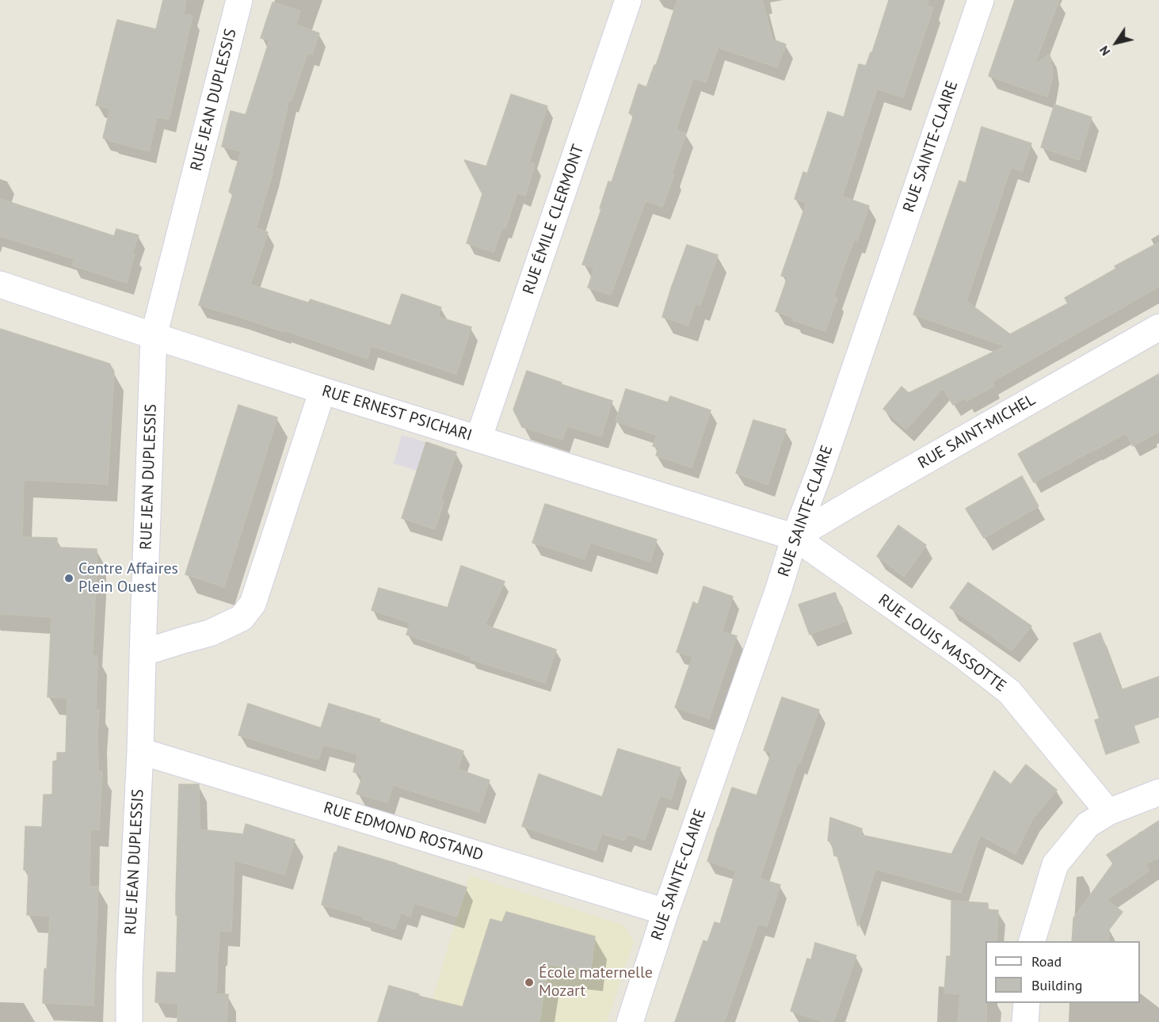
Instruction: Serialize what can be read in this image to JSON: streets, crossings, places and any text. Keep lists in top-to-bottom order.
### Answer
{
  "streets": {
    "street": [
      "RUE JEAN DUPLESSIS",
      "RUE SAINTE-CLAIRE",
      "RUE ÉMILE CLERMONT",
      "RUE ERNEST PSICHARI",
      "RUE SAINT-MICHEL",
      "RUE LOUIS MASSOTTE",
      "RUE EDMOND ROSTAND"
    ]
  },
  "crossings": [
    ["RUE JEAN DUPLESSIS", "RUE ERNEST PSICHARI"],
    ["RUE JEAN DUPLESSIS", "RUE EDMOND ROSTAND"],
    ["RUE SAINTE-CLAIRE", "RUE ERNEST PSICHARI"],
    ["RUE SAINTE-CLAIRE", "RUE SAINT-MICHEL"],
    ["RUE SAINTE-CLAIRE", "RUE LOUIS MASSOTTE"],
    ["RUE SAINTE-CLAIRE", "RUE EDMOND ROSTAND"],
    ["RUE ÉMILE CLERMONT", "RUE ERNEST PSICHARI"],
    ["RUE ERNEST PSICHARI", "RUE SAINT-MICHEL"],
    ["RUE ERNEST PSICHARI", "RUE LOUIS MASSOTTE"],
    ["RUE SAINT-MICHEL", "RUE LOUIS MASSOTTE"]
  ],
  "places": ["Centre Affaires Plein Ouest", "École maternelle Mozart"],
  "legend": ["Road", "Building"],
  "north": "bottom left"
}
